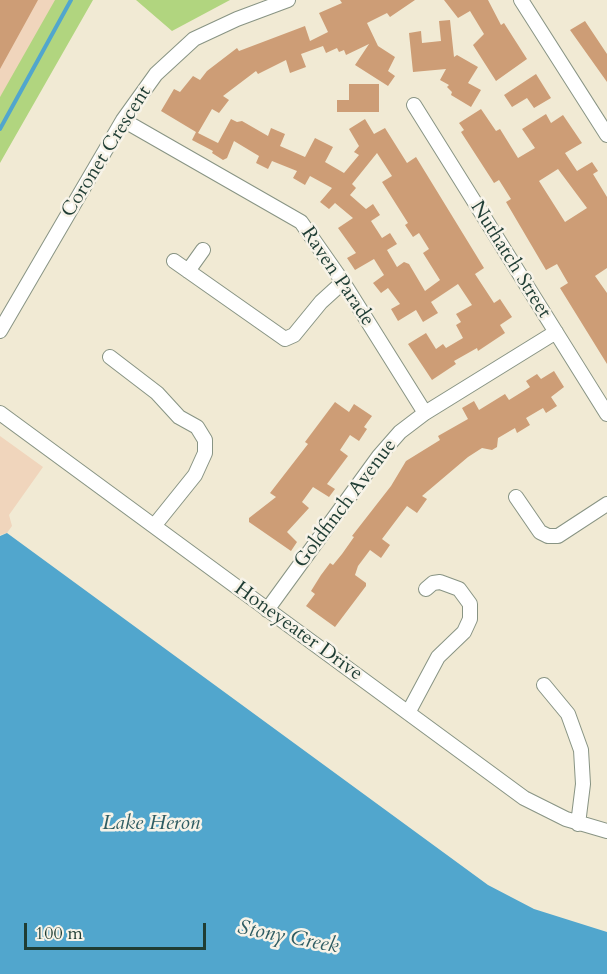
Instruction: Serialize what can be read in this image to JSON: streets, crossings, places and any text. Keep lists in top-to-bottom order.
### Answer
{
  "streets": {
    "street": [
      "Coronet Crescent",
      "Nuthatch Street",
      "Raven Parade",
      "Goldfinch Avenue",
      "Honeyeater Drive"
    ]
  },
  "crossings": [
    ["Coronet Crescent", "Raven Parade"],
    ["Nuthatch Street", "Goldfinch Avenue"],
    ["Raven Parade", "Goldfinch Avenue"],
    ["Goldfinch Avenue", "Honeyeater Drive"]
  ],
  "water": ["Lake Heron", "Stony Creek"],
  "scale_bar": "100 m"
}
